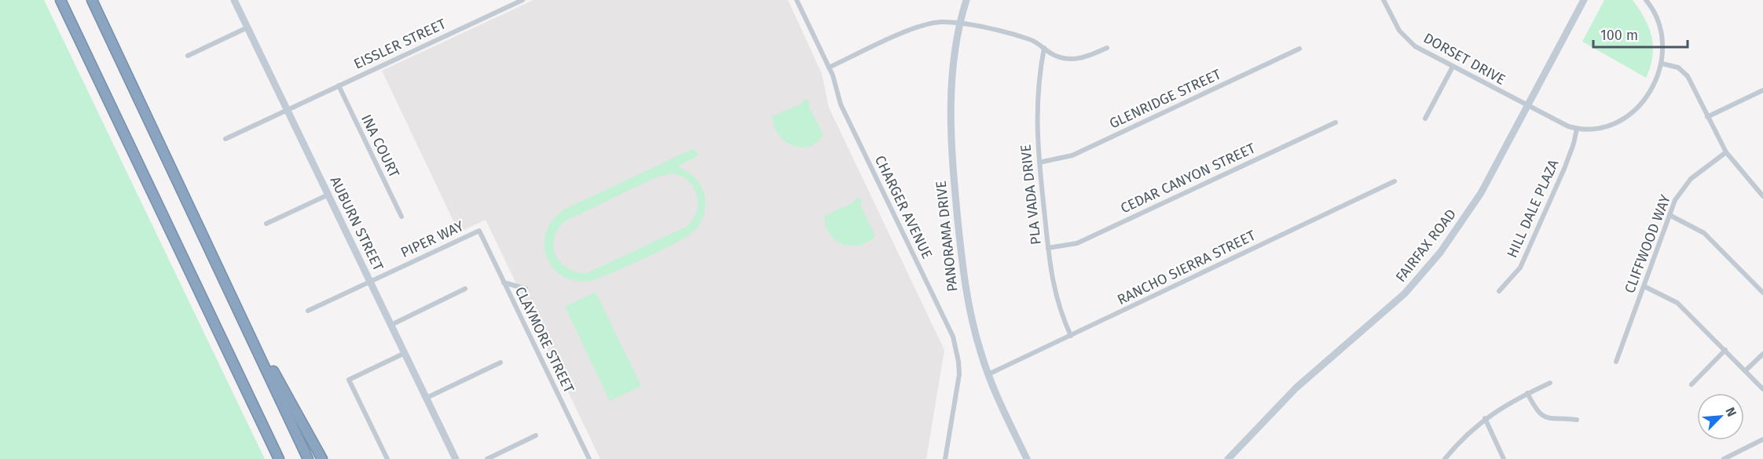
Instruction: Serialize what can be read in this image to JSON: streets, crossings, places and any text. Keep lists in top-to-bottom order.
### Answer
{
  "streets": {
    "main road": ["AUBURN STREET", "PANORAMA DRIVE", "FAIRFAX ROAD"],
    "street": [
      "EISSLER STREET",
      "DORSET DRIVE",
      "GLENRIDGE STREET",
      "INA COURT",
      "CEDAR CANYON STREET",
      "PLA VADA DRIVE",
      "CHARGER AVENUE",
      "HILL DALE PLAZA",
      "PIPER WAY",
      "CLIFFWOOD WAY",
      "RANCHO SIERRA STREET",
      "CLAYMORE STREET"
    ]
  },
  "crossings": [
    ["EISSLER STREET", "INA COURT"],
    ["EISSLER STREET", "AUBURN STREET"],
    ["DORSET DRIVE", "HILL DALE PLAZA"],
    ["DORSET DRIVE", "FAIRFAX ROAD"],
    ["GLENRIDGE STREET", "PLA VADA DRIVE"],
    ["CEDAR CANYON STREET", "PLA VADA DRIVE"],
    ["PLA VADA DRIVE", "RANCHO SIERRA STREET"],
    ["AUBURN STREET", "PIPER WAY"],
    ["PANORAMA DRIVE", "RANCHO SIERRA STREET"],
    ["PIPER WAY", "CLAYMORE STREET"]
  ],
  "scale_bar": "100 m",
  "north": "top right"
}
